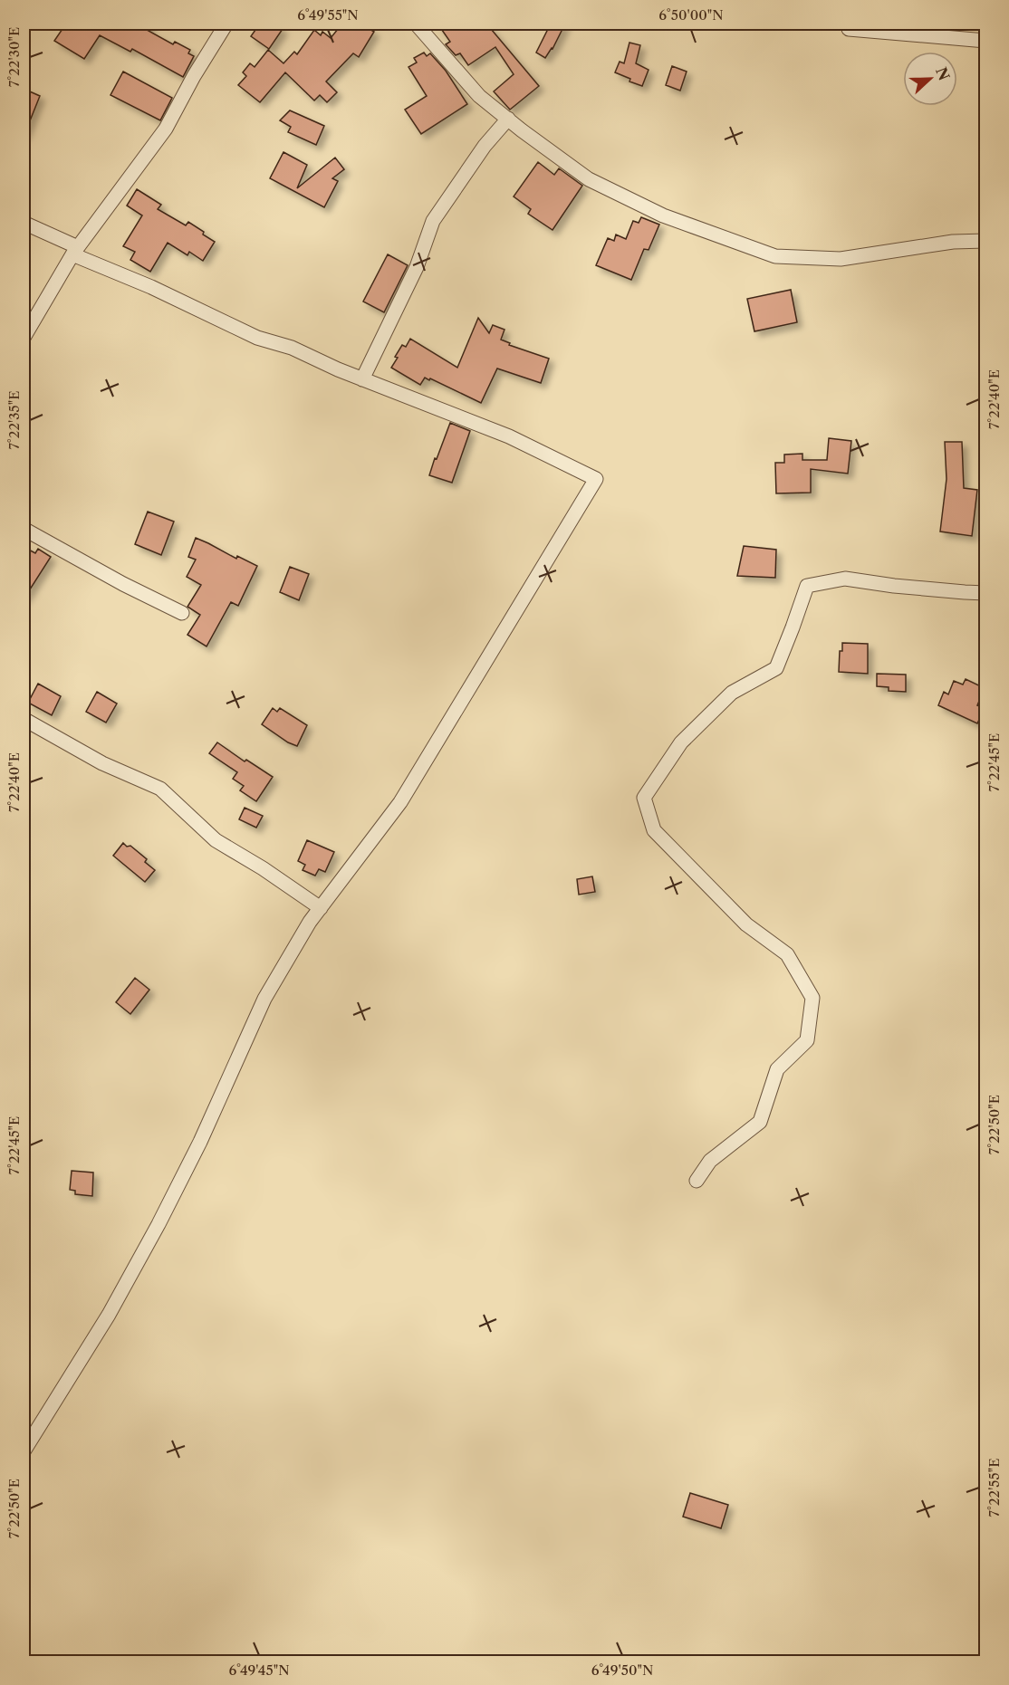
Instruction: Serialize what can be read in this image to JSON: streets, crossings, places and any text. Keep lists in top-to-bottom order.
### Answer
{
  "north": "right",
  "coordinates": [
    "6°49'55\"N",
    "6°50'00\"N",
    "7°22'30\"E",
    "7°22'40\"E",
    "7°22'35\"E",
    "7°22'45\"E",
    "7°22'50\"E",
    "7°22'55\"E",
    "6°49'45\"N",
    "6°49'50\"N"
  ]
}
